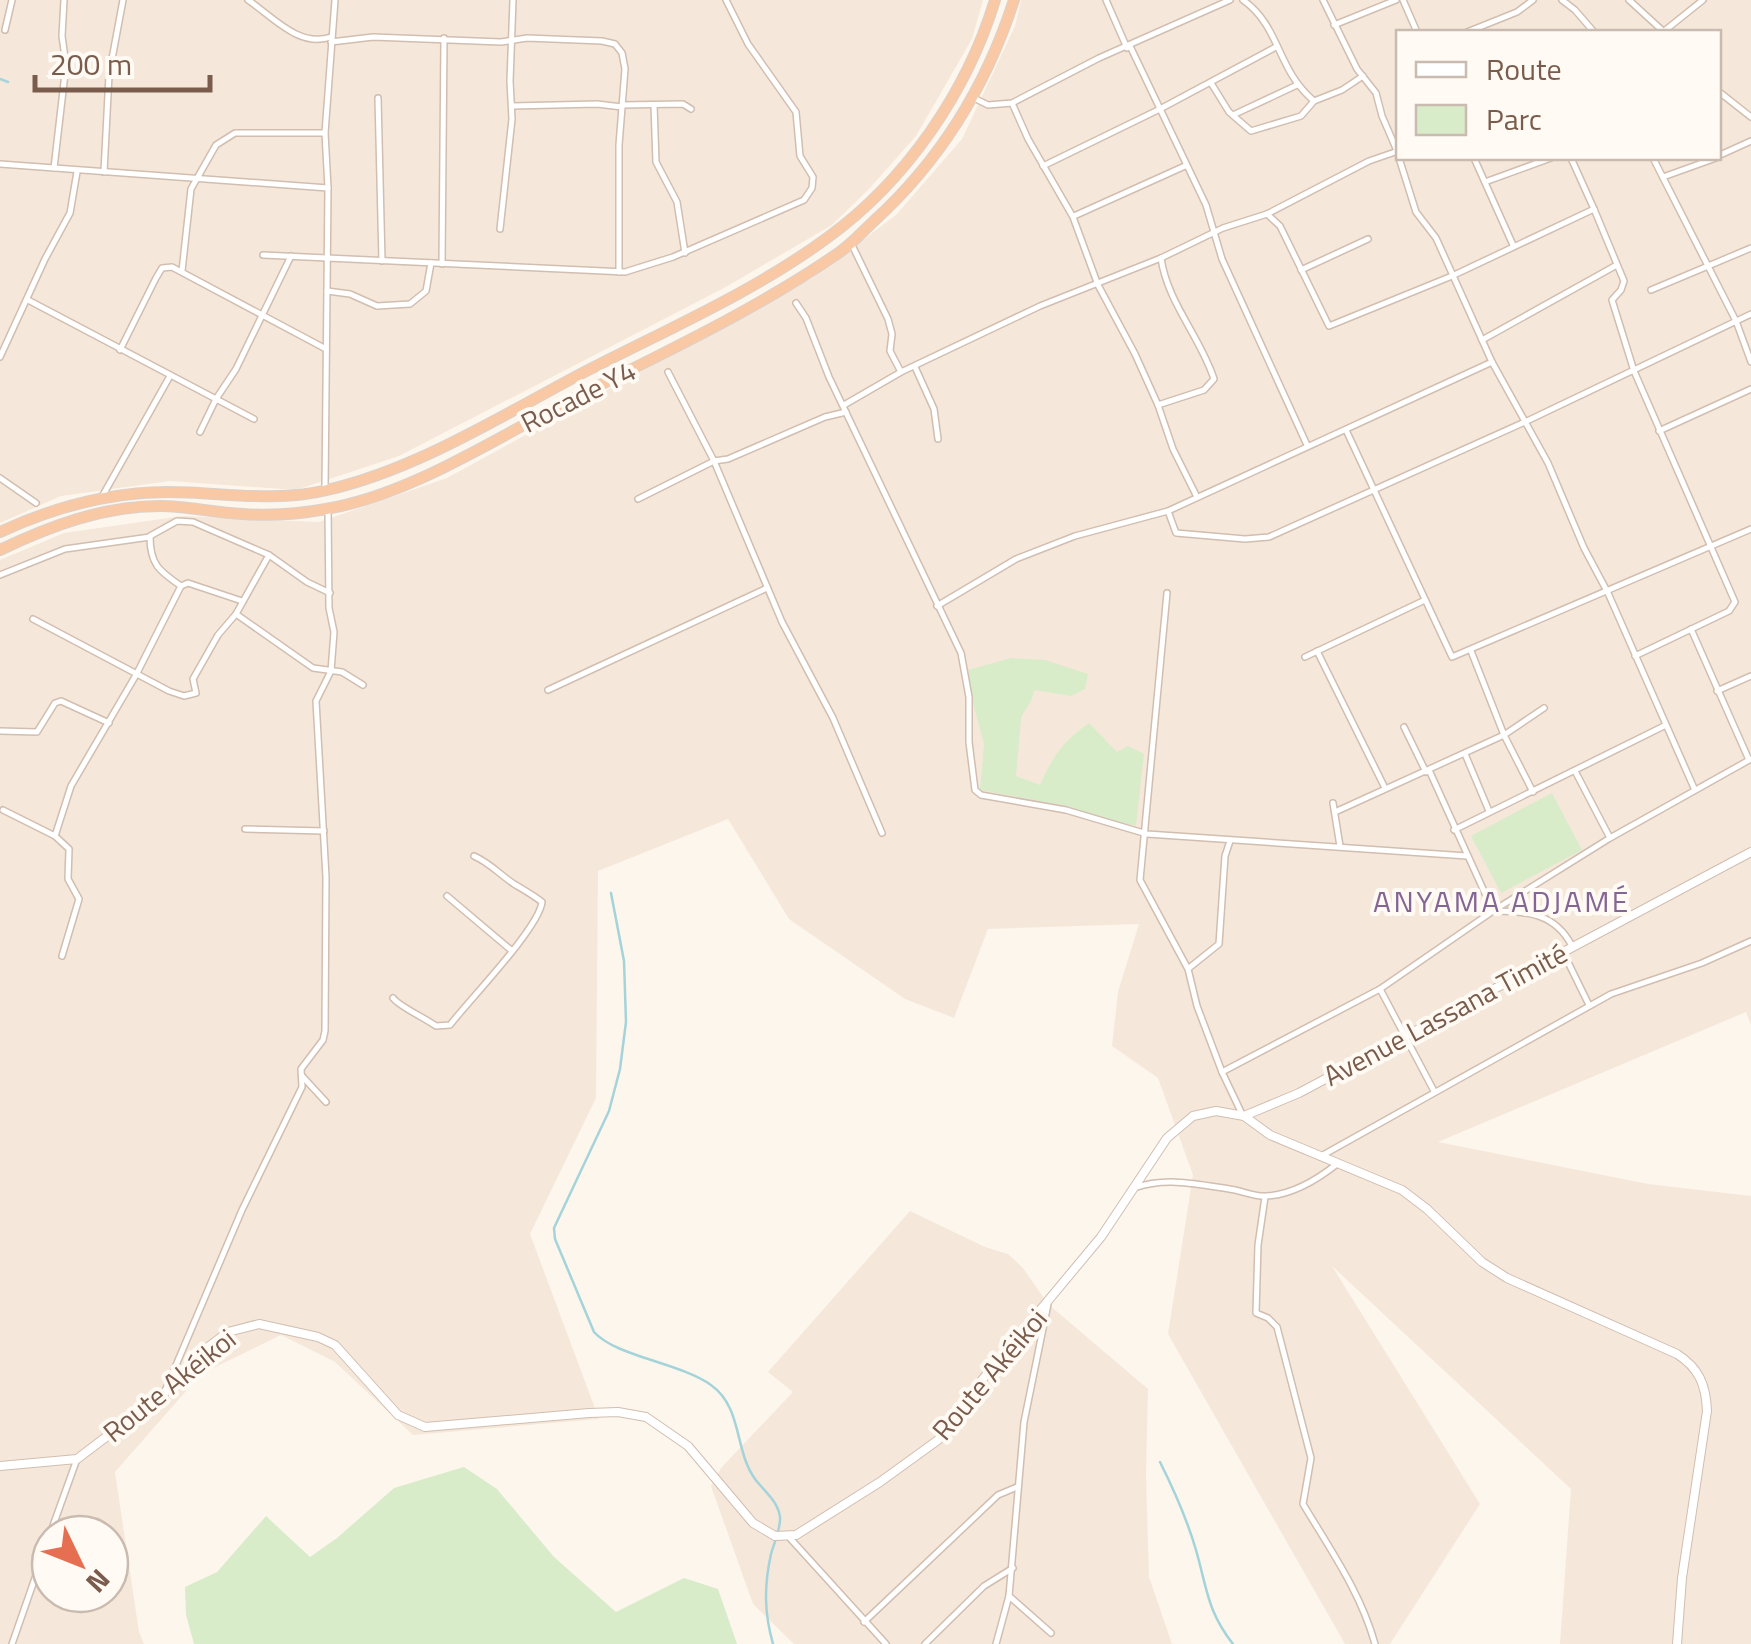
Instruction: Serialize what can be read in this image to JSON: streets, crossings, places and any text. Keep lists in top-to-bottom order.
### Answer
{
  "streets": {
    "highway": ["Rocade Y4"],
    "street": ["Avenue Lassana Timité", "Route Akéikoi"]
  },
  "crossings": [
    ["Avenue Lassana Timité", "Route Akéikoi"]
  ],
  "districts": ["ANYAMA ADJAMÉ"],
  "legend": ["Route", "Parc"],
  "scale_bar": "200 m",
  "north": "bottom right"
}
